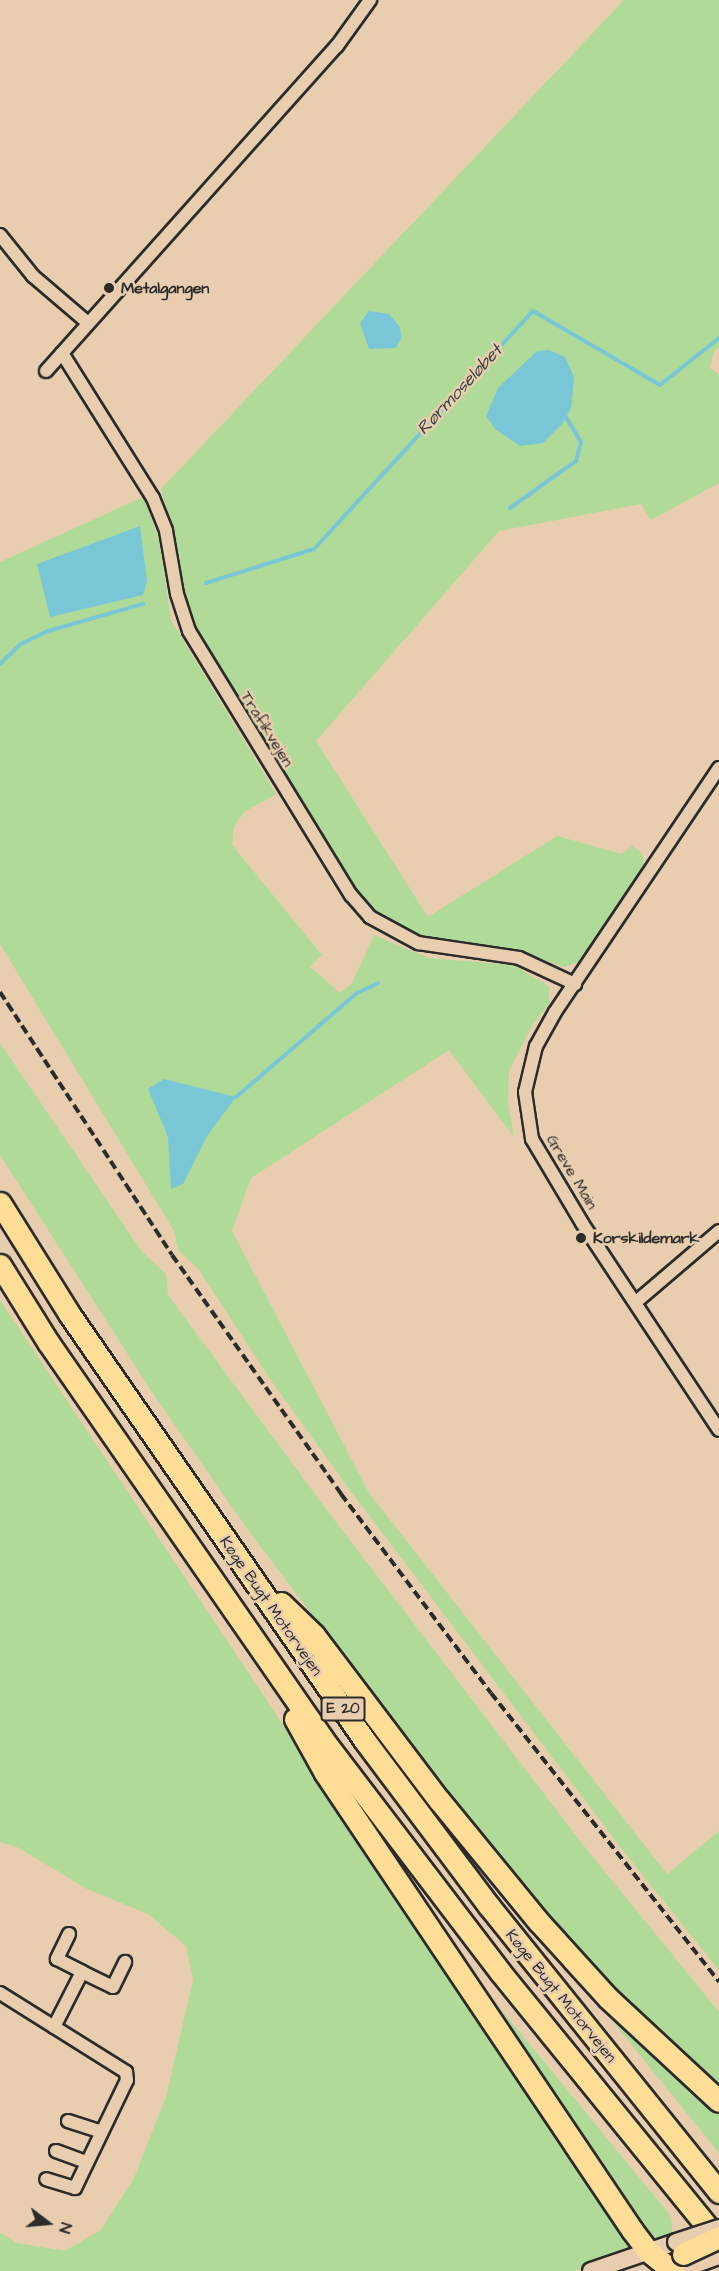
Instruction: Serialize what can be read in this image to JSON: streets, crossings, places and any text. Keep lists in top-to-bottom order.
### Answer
{
  "streets": {
    "highway": ["Køge Bugt Motorvejen", "E 20"],
    "street": ["Trafikvejen", "Greve Main"]
  },
  "crossings": [
    ["Trafikvejen", "Greve Main"]
  ],
  "water": ["Rørmoseløbet"],
  "places": ["Metalgangen", "Korskildemark"],
  "north": "right"
}
